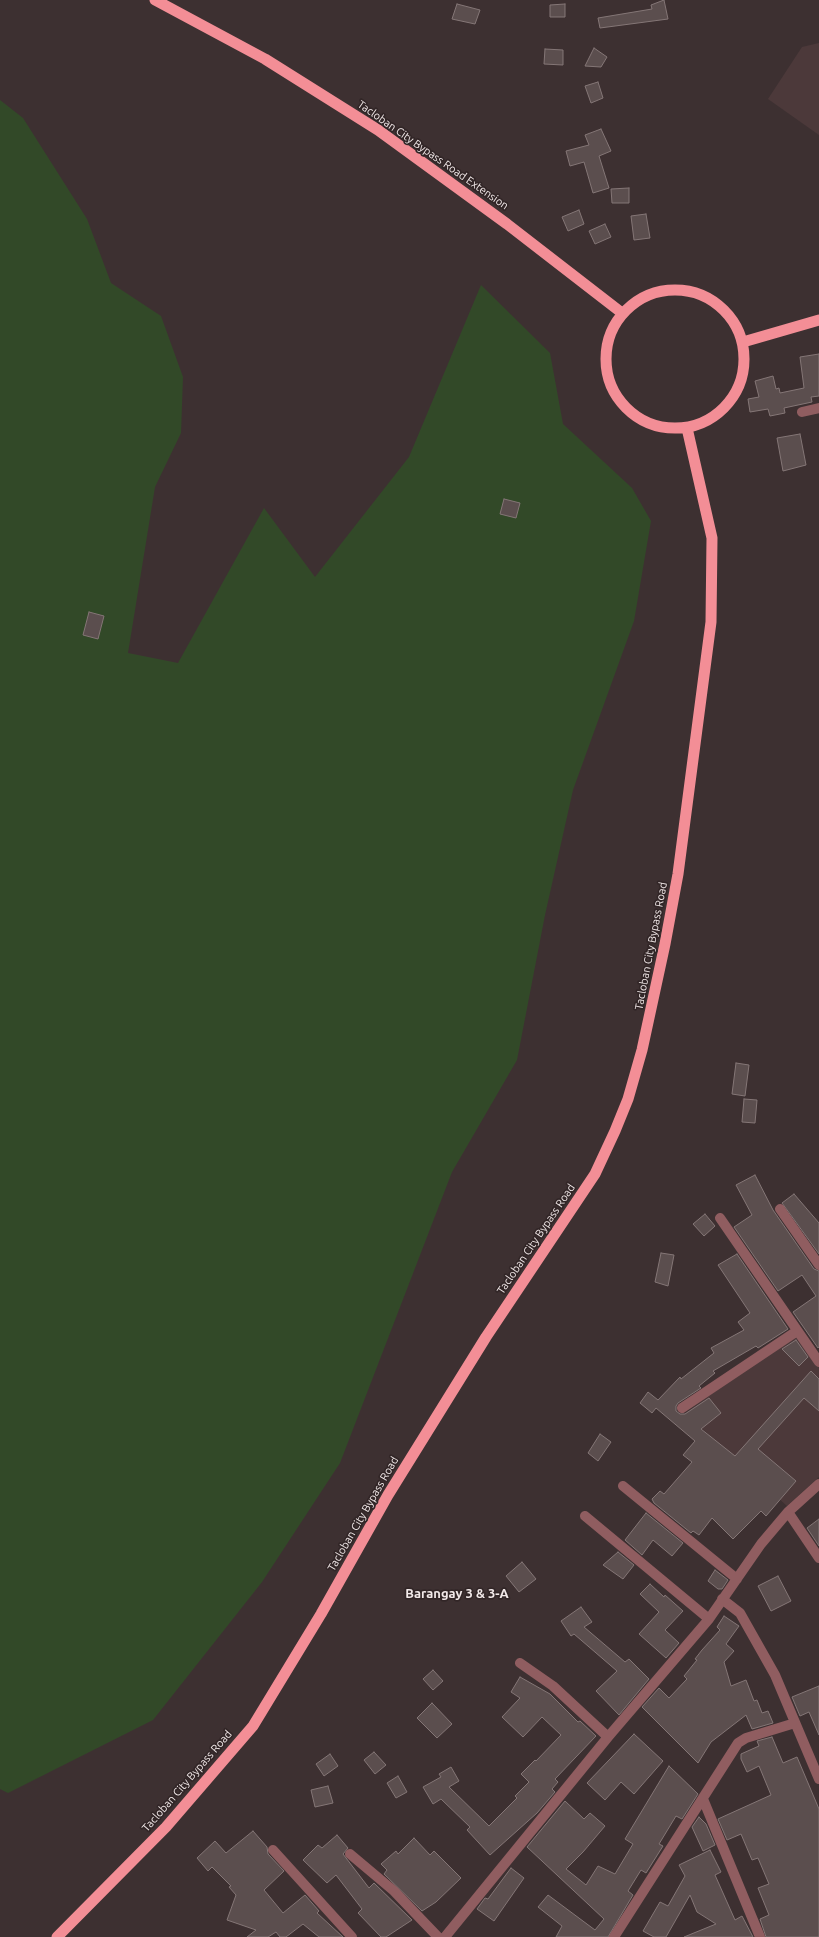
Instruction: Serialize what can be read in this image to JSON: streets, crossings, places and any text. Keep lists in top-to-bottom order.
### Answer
{
  "streets": {
    "highway": ["Tacloban City Bypass Road Extension", "Tacloban City Bypass Road"]
  },
  "crossings": [
    ["Tacloban City Bypass Road Extension", "Tacloban City Bypass Road"]
  ],
  "districts": ["Barangay 3 & 3-A"]
}
